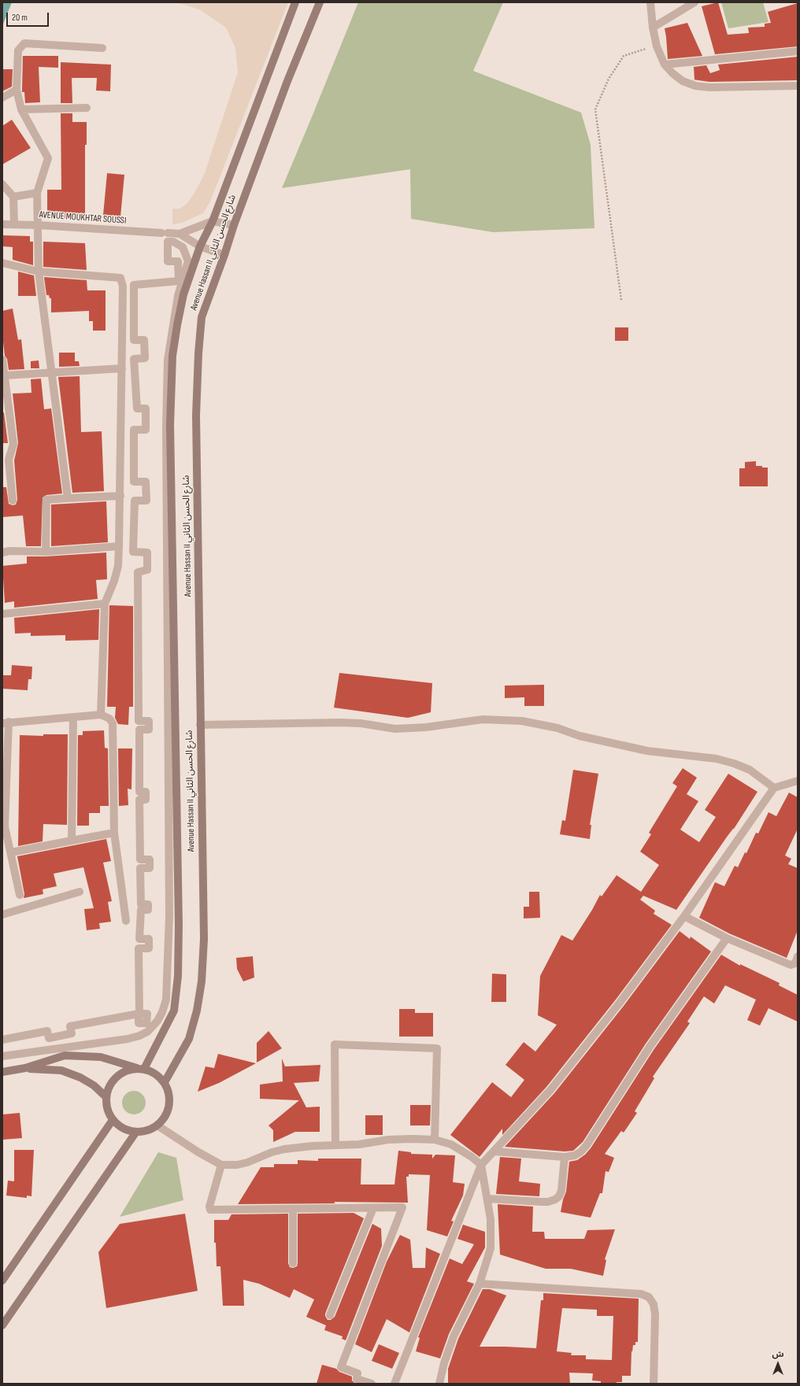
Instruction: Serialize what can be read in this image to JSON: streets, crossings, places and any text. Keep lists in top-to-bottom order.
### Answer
{
  "streets": {
    "main road": ["Avenue Hassan II شارع الحسن الثاني"],
    "street": ["AVENUE MOUKHTAR SOUSSI"]
  },
  "crossings": [
    ["AVENUE MOUKHTAR SOUSSI", "Avenue Hassan II شارع الحسن الثاني"]
  ],
  "scale_bar": "20 m",
  "north": "top"
}
